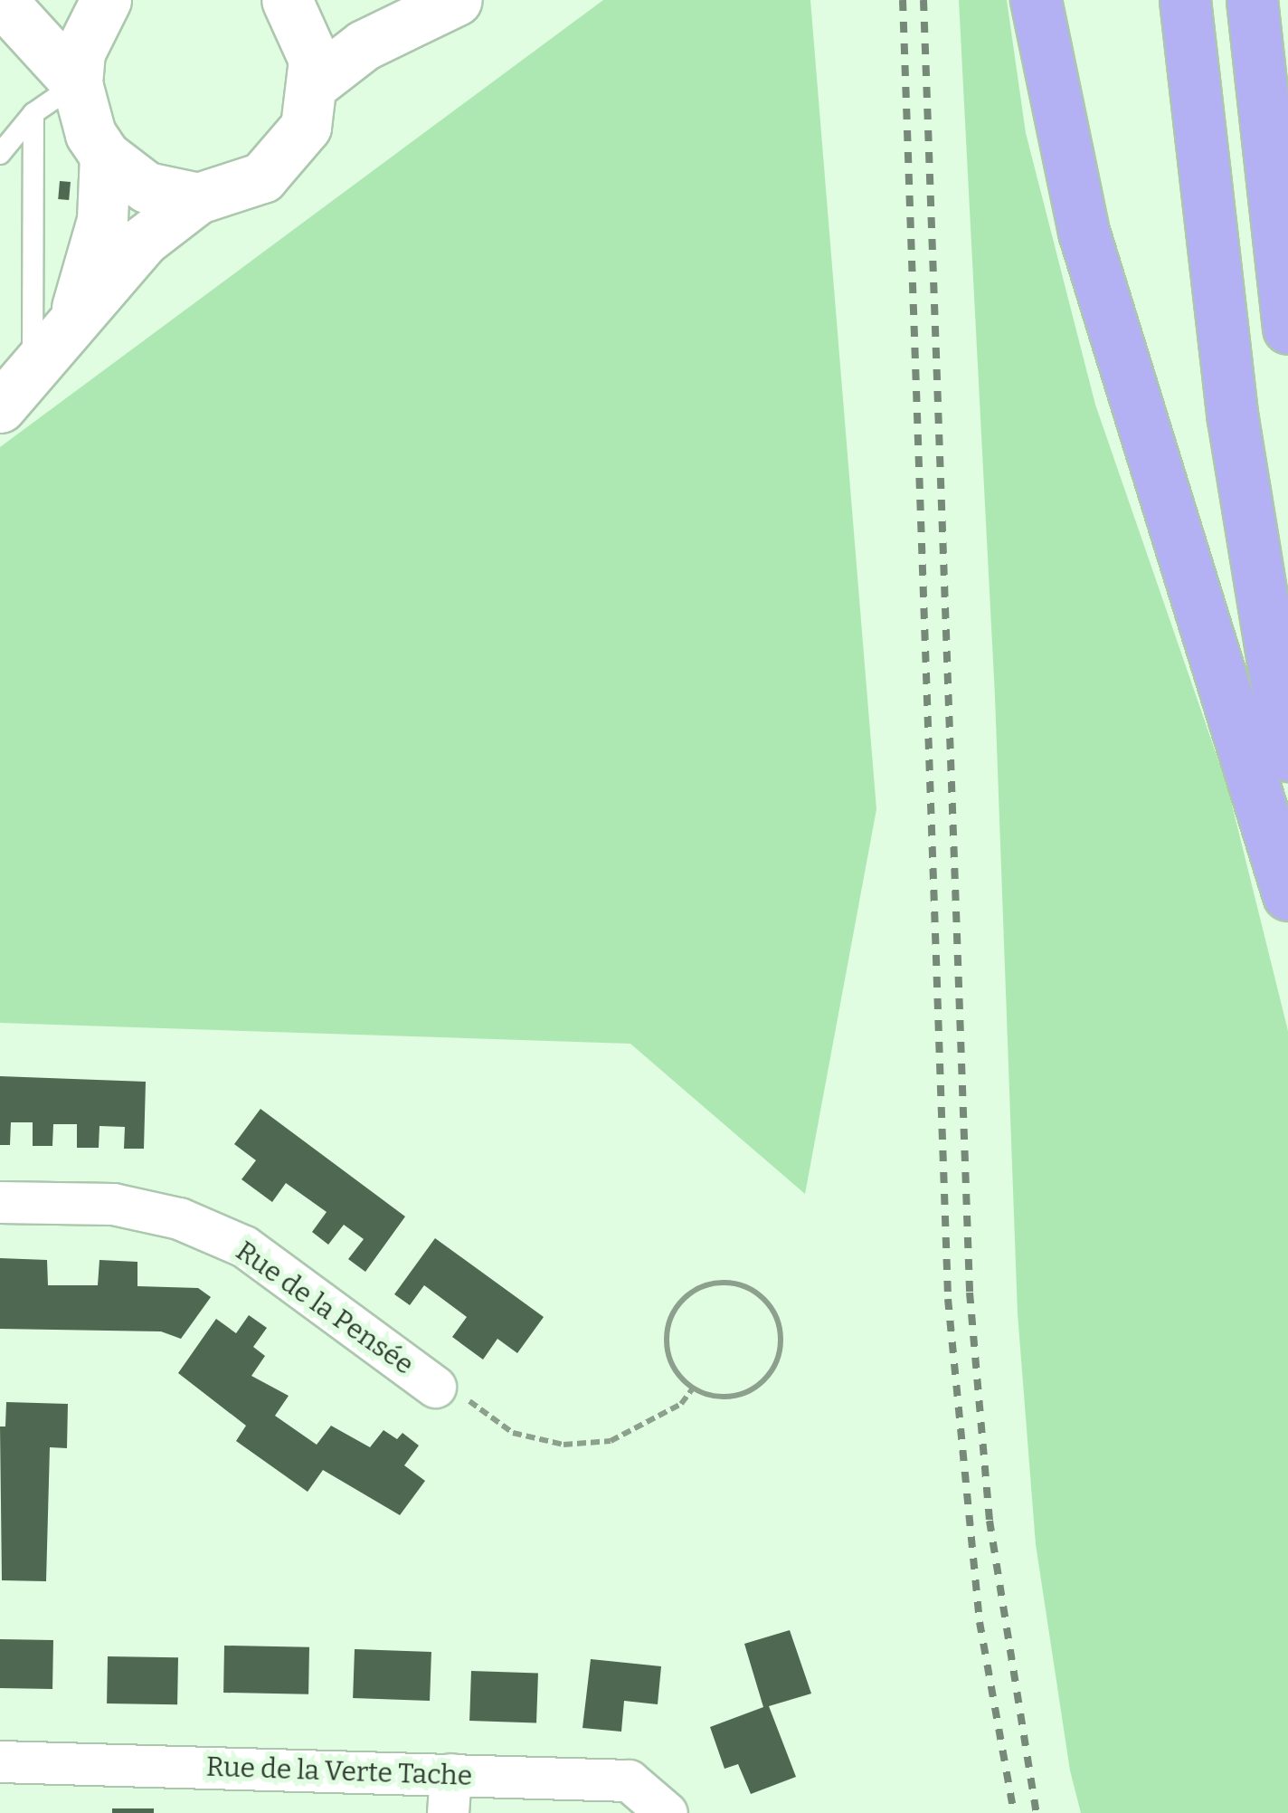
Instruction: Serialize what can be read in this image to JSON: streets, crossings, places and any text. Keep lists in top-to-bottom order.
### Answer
{
  "streets": {
    "street": ["Rue de la Pensée", "Rue de la Verte Tache"]
  }
}
